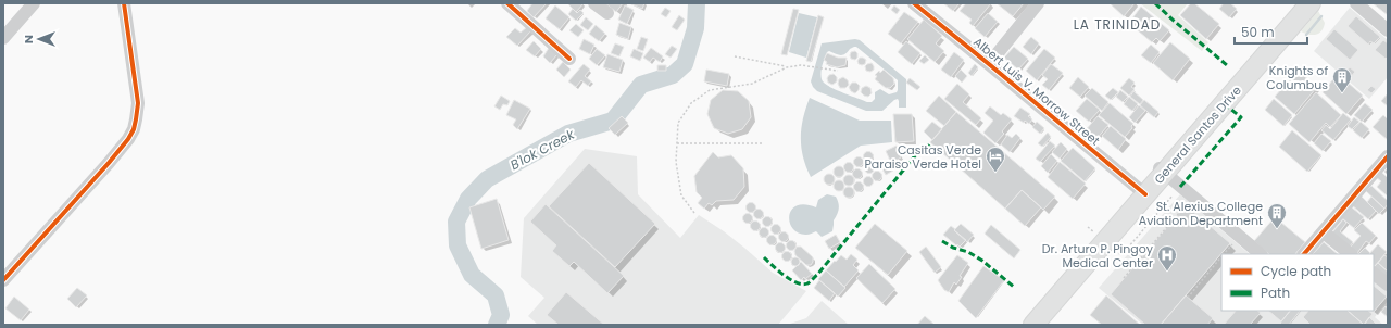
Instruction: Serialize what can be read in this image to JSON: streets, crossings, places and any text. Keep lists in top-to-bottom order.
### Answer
{
  "streets": {
    "highway": ["General Santos Drive"],
    "street": ["Albert Luis V. Morrow Street"]
  },
  "crossings": [
    ["Albert Luis V. Morrow Street", "General Santos Drive"]
  ],
  "districts": ["LA TRINIDAD"],
  "water": ["B'lok Creek"],
  "places": {
    "building": ["Knights of Columbus", "St. Alexius College Aviation Department"],
    "hotel": ["Casitas Verde Paraiso Verde Hotel"],
    "hospital": ["Dr. Arturo P. Pingoy Medical Center"]
  },
  "legend": ["Cycle path", "Path"],
  "scale_bar": "50 m",
  "north": "left"
}
